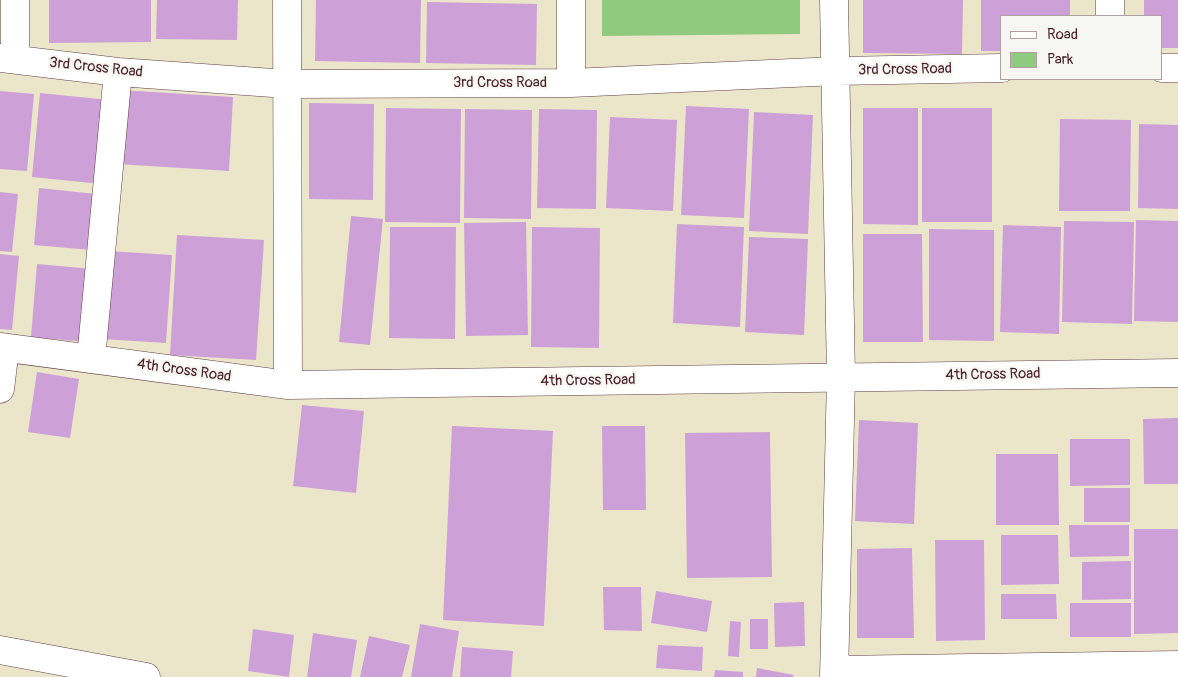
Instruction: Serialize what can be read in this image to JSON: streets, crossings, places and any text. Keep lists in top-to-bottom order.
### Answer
{
  "streets": {
    "street": ["3rd Cross Road", "4th Cross Road"]
  },
  "legend": ["Road", "Park"]
}
